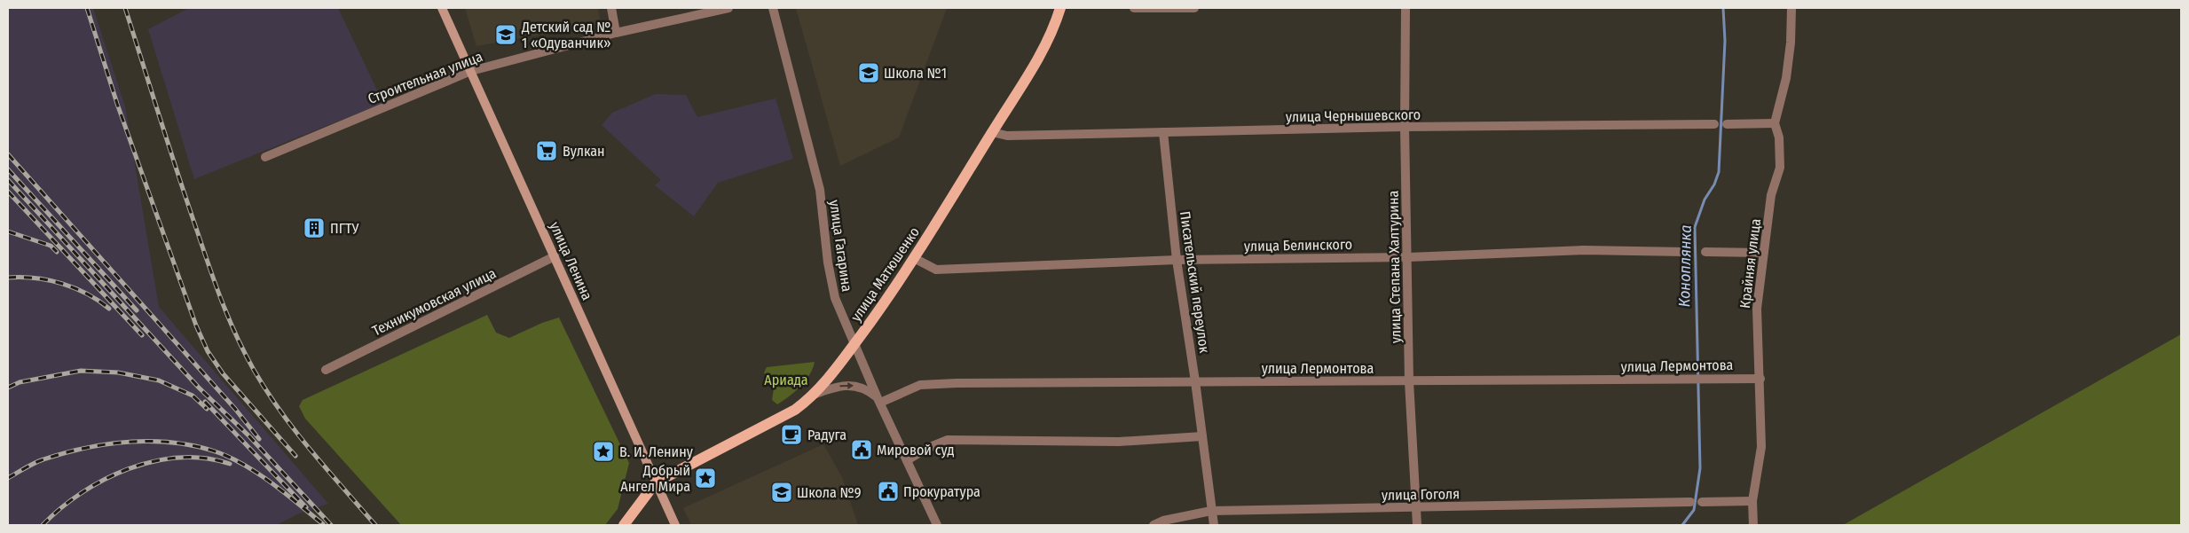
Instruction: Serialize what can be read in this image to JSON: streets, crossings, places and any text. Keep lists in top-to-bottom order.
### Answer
{
  "streets": {
    "main road": ["улица Ленина", "улица Матюшенко"],
    "street": [
      "Строительная улица",
      "улица Чернышевского",
      "улица Белинского",
      "улица Гагарина",
      "Крайняя улица",
      "улица Степана Халтурина",
      "Писательский переулок",
      "Техникумовская улица",
      "улица Лермонтова",
      "улица Гоголя"
    ]
  },
  "crossings": [
    ["Строительная улица", "улица Ленина"],
    ["улица Чернышевского", "улица Степана Халтурина"],
    ["улица Чернышевского", "улица Матюшенко"],
    ["улица Чернышевского", "Писательский переулок"],
    ["улица Белинского", "улица Степана Халтурина"],
    ["улица Белинского", "улица Матюшенко"],
    ["улица Белинского", "Писательский переулок"],
    ["улица Гагарина", "улица Матюшенко"],
    ["улица Гагарина", "улица Лермонтова"],
    ["улица Ленина", "улица Матюшенко"],
    ["улица Ленина", "Техникумовская улица"],
    ["Крайняя улица", "улица Лермонтова"],
    ["улица Степана Халтурина", "улица Лермонтова"],
    ["улица Степана Халтурина", "улица Гоголя"],
    ["Писательский переулок", "улица Лермонтова"],
    ["Писательский переулок", "улица Гоголя"]
  ],
  "water": ["Коноплянка"],
  "parks": ["Ариада"],
  "places": {
    "school or university": ["Детский сад № 1 «Одуванчик»", "Школа №1", "Школа №9"],
    "supermarket": ["Вулкан"],
    "building": ["ПГТУ"],
    "cafe": ["Радуга"],
    "public building": ["Мировой суд", "Прокуратура"],
    "place": ["В. И. Ленину", "Добрый Ангел Мира"]
  }
}
